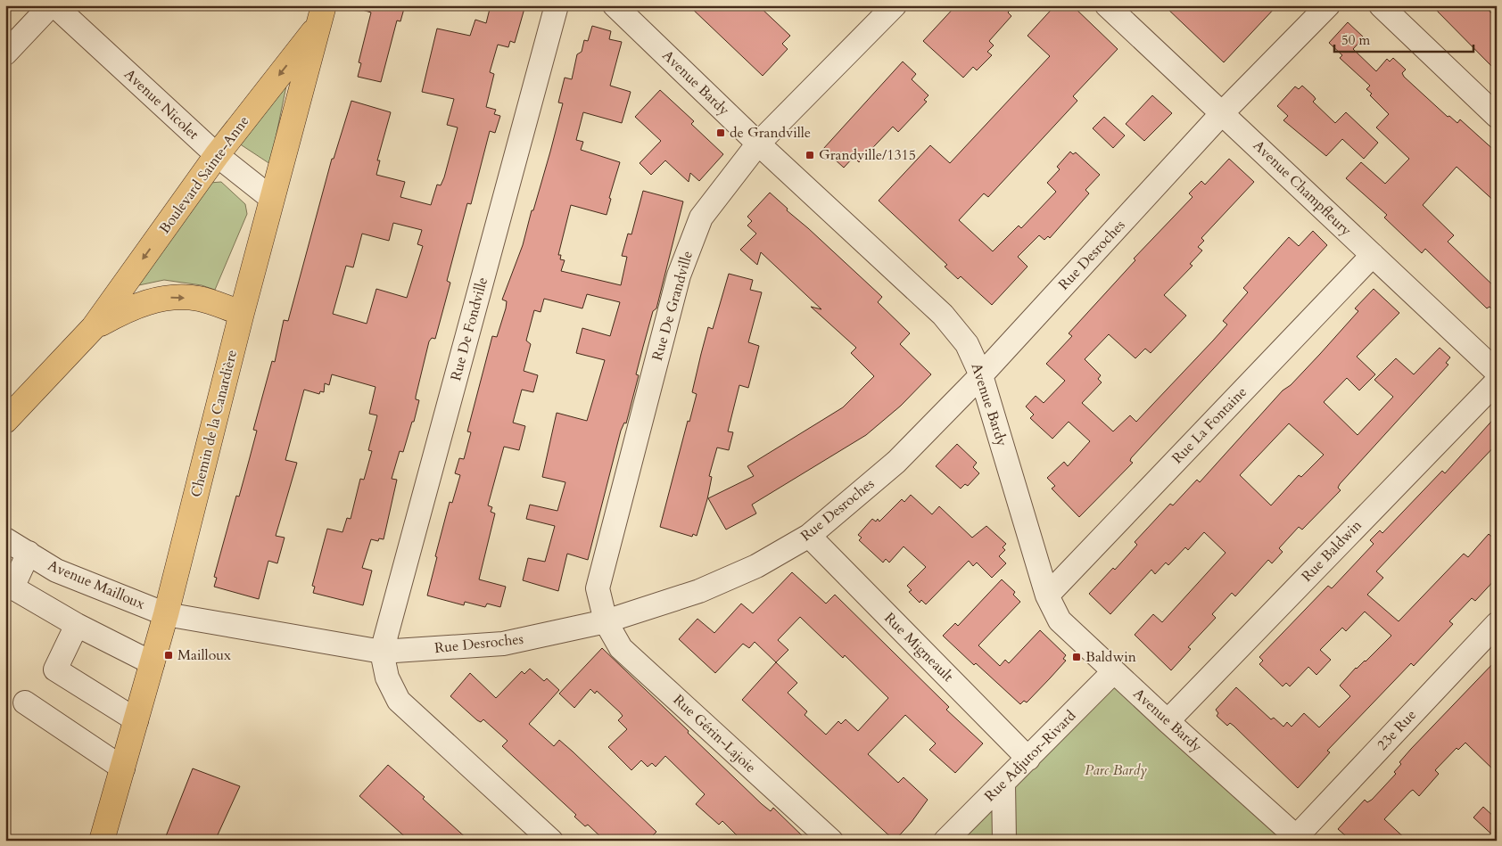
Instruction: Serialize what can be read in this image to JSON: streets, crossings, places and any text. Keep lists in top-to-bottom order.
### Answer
{
  "streets": {
    "main road": ["Boulevard Sainte-Anne", "Chemin de la Canardière"],
    "street": [
      "Avenue Bardy",
      "Avenue Nicolet",
      "Avenue Champfleury",
      "Rue Desroches",
      "Rue De Grandville",
      "Rue De Fondville",
      "Rue La Fontaine",
      "Rue Baldwin",
      "Avenue Mailloux",
      "Rue Migneault",
      "23e Rue",
      "Rue Gérin-Lajoie",
      "Rue Adjutor-Rivard"
    ]
  },
  "crossings": [
    ["Avenue Bardy", "Rue Desroches"],
    ["Avenue Bardy", "Rue De Grandville"],
    ["Avenue Bardy", "Rue La Fontaine"],
    ["Avenue Bardy", "Rue Baldwin"],
    ["Avenue Bardy", "23e Rue"],
    ["Avenue Bardy", "Rue Adjutor-Rivard"],
    ["Avenue Nicolet", "Boulevard Sainte-Anne"],
    ["Avenue Nicolet", "Chemin de la Canardière"],
    ["Boulevard Sainte-Anne", "Chemin de la Canardière"],
    ["Avenue Champfleury", "Rue Desroches"],
    ["Avenue Champfleury", "Rue La Fontaine"],
    ["Rue Desroches", "Rue De Grandville"],
    ["Rue Desroches", "Rue De Fondville"],
    ["Rue Desroches", "Chemin de la Canardière"],
    ["Rue Desroches", "Avenue Mailloux"],
    ["Rue Desroches", "Rue Migneault"],
    ["Rue Desroches", "Rue Gérin-Lajoie"],
    ["Rue De Grandville", "Rue Gérin-Lajoie"],
    ["Chemin de la Canardière", "Avenue Mailloux"],
    ["Rue Migneault", "Rue Adjutor-Rivard"]
  ],
  "parks": ["Parc Bardy"],
  "places": {
    "transit": [
      "de Grandville",
      "Grandville/1315",
      "Mailloux",
      "Baldwin"
    ]
  },
  "scale_bar": "50 m"
}
